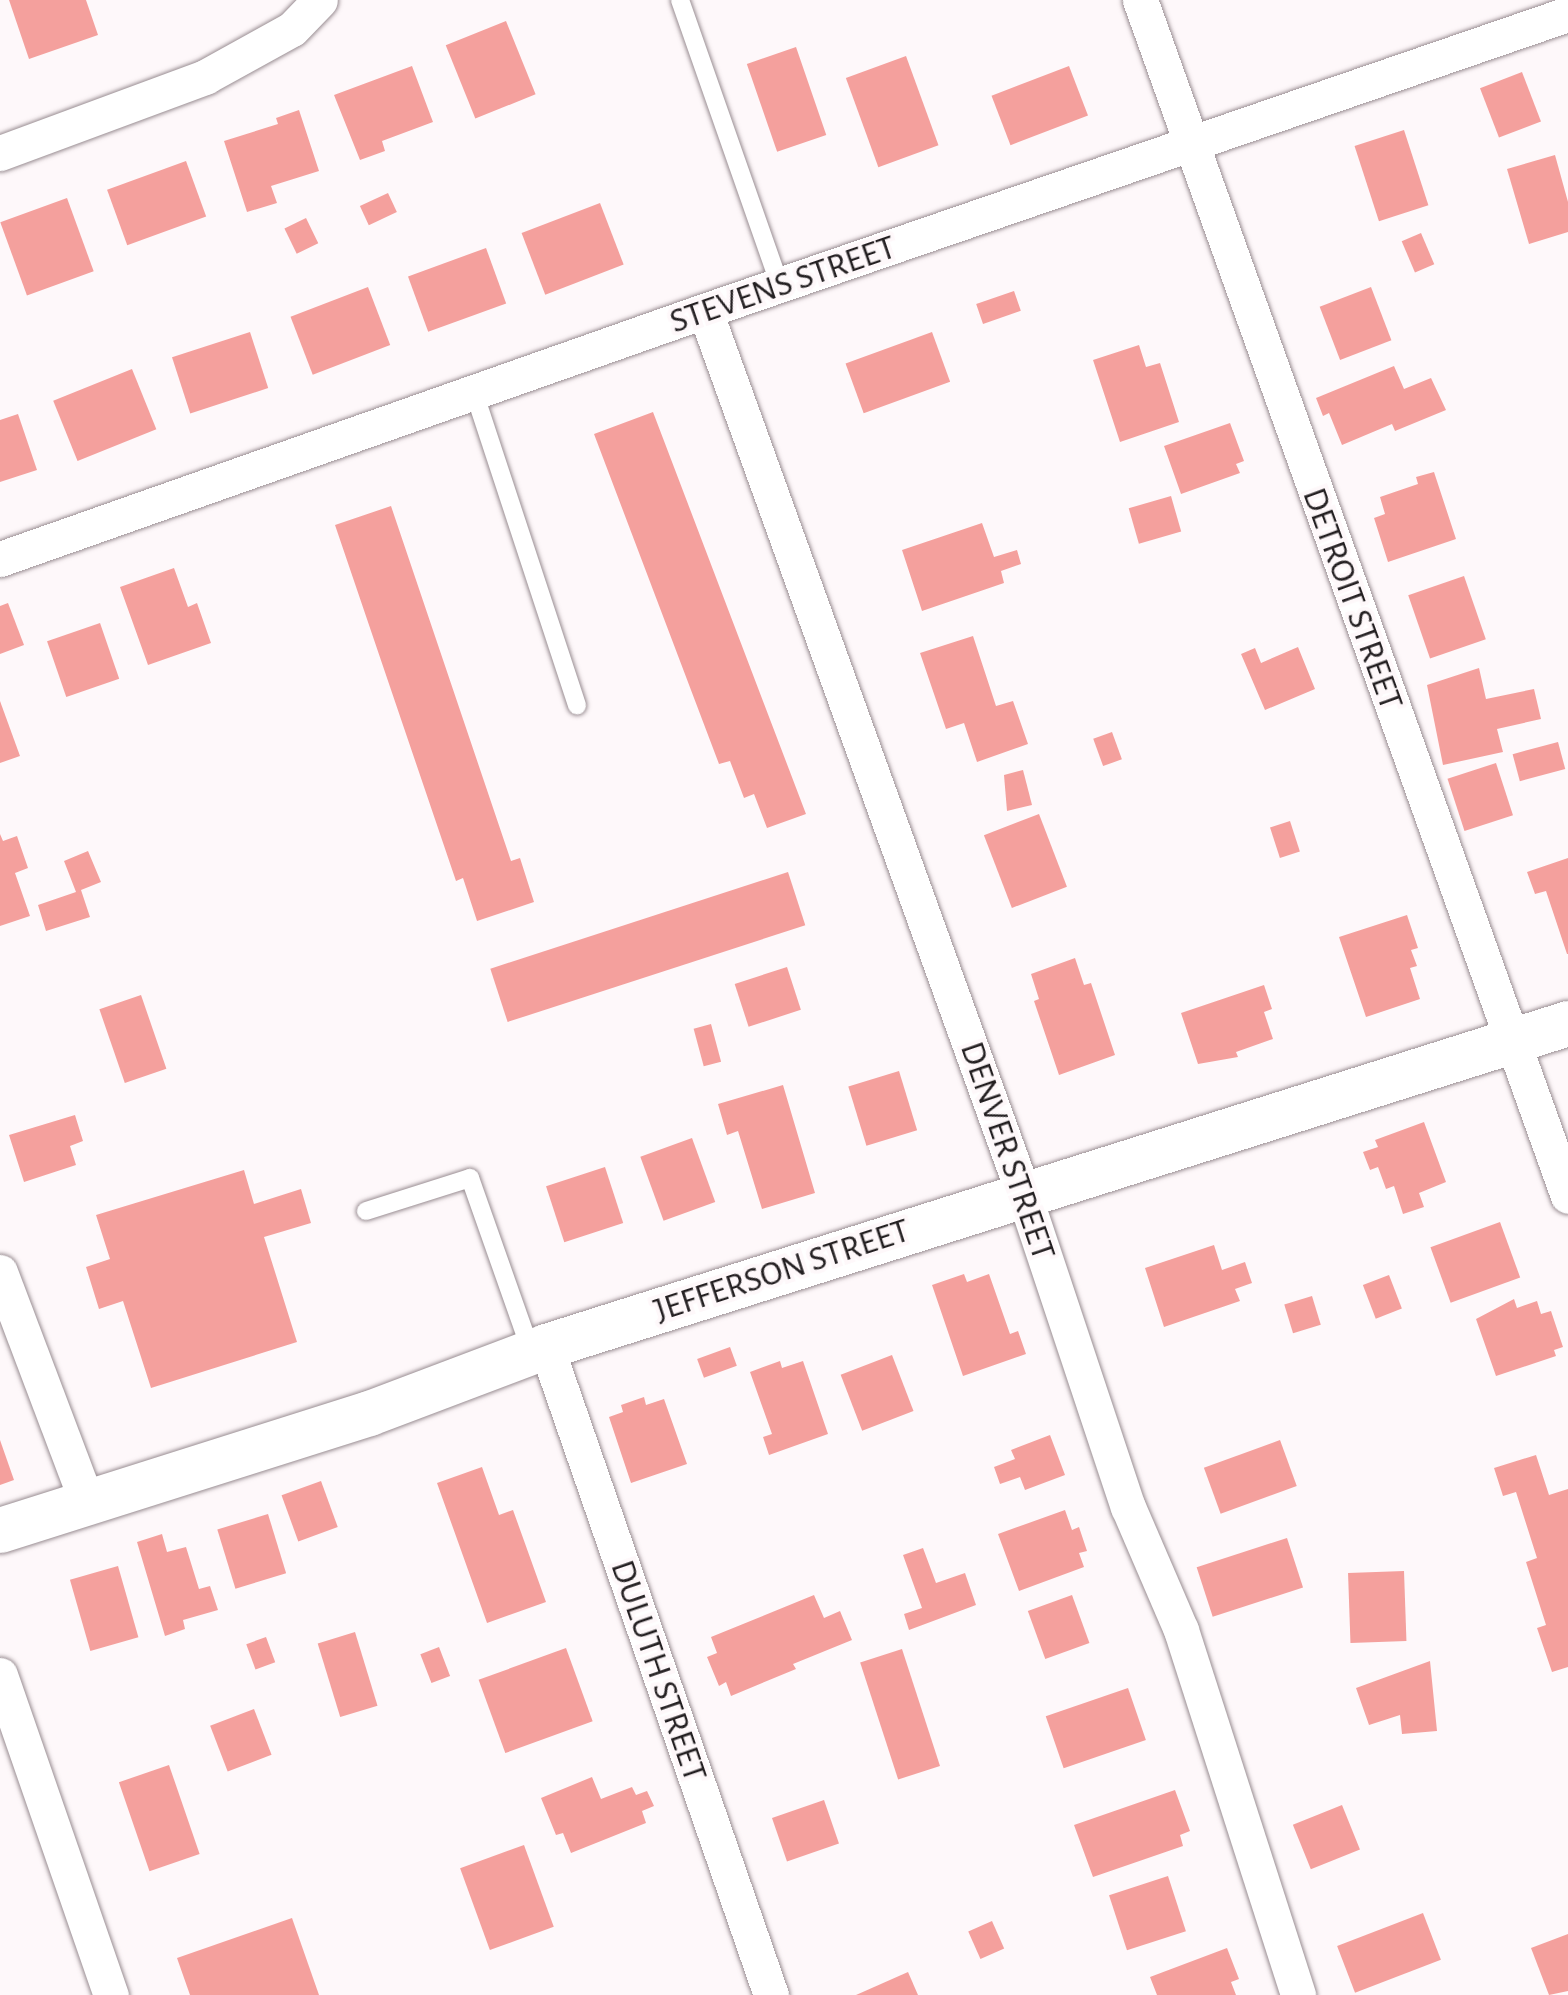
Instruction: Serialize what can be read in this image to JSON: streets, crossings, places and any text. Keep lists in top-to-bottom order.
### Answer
{
  "streets": {
    "street": [
      "STEVENS STREET",
      "DETROIT STREET",
      "DENVER STREET",
      "JEFFERSON STREET",
      "DULUTH STREET"
    ]
  },
  "crossings": [
    ["STEVENS STREET", "DETROIT STREET"],
    ["STEVENS STREET", "DENVER STREET"],
    ["DETROIT STREET", "JEFFERSON STREET"],
    ["DENVER STREET", "JEFFERSON STREET"],
    ["JEFFERSON STREET", "DULUTH STREET"]
  ]
}
